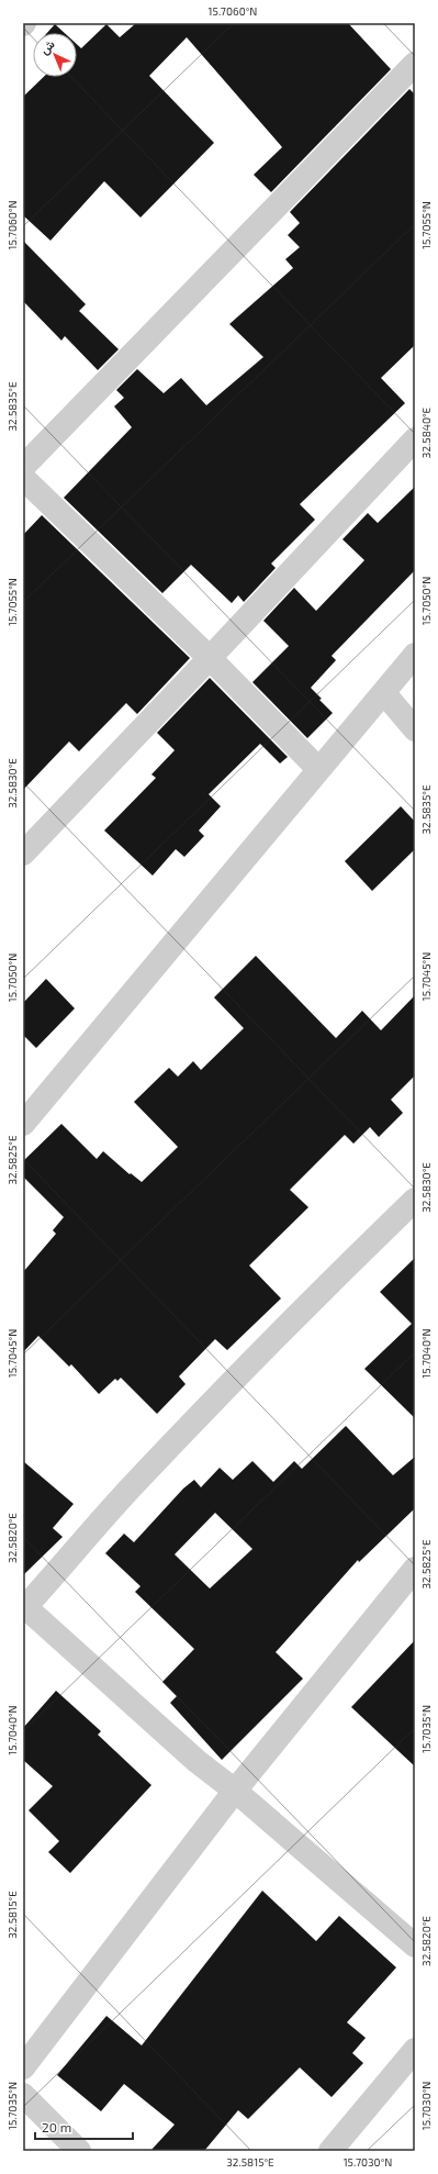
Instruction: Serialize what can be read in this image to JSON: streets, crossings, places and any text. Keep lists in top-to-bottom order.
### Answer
{
  "scale_bar": "20 m",
  "north": "top left",
  "coordinates": [
    "15.7060°N",
    "15.7055°N",
    "32.5835°E",
    "32.5840°E",
    "15.7050°N",
    "32.5830°E",
    "15.7045°N",
    "32.5825°E",
    "15.7040°N",
    "32.5820°E",
    "15.7035°N",
    "32.5815°E",
    "15.7030°N"
  ]
}
